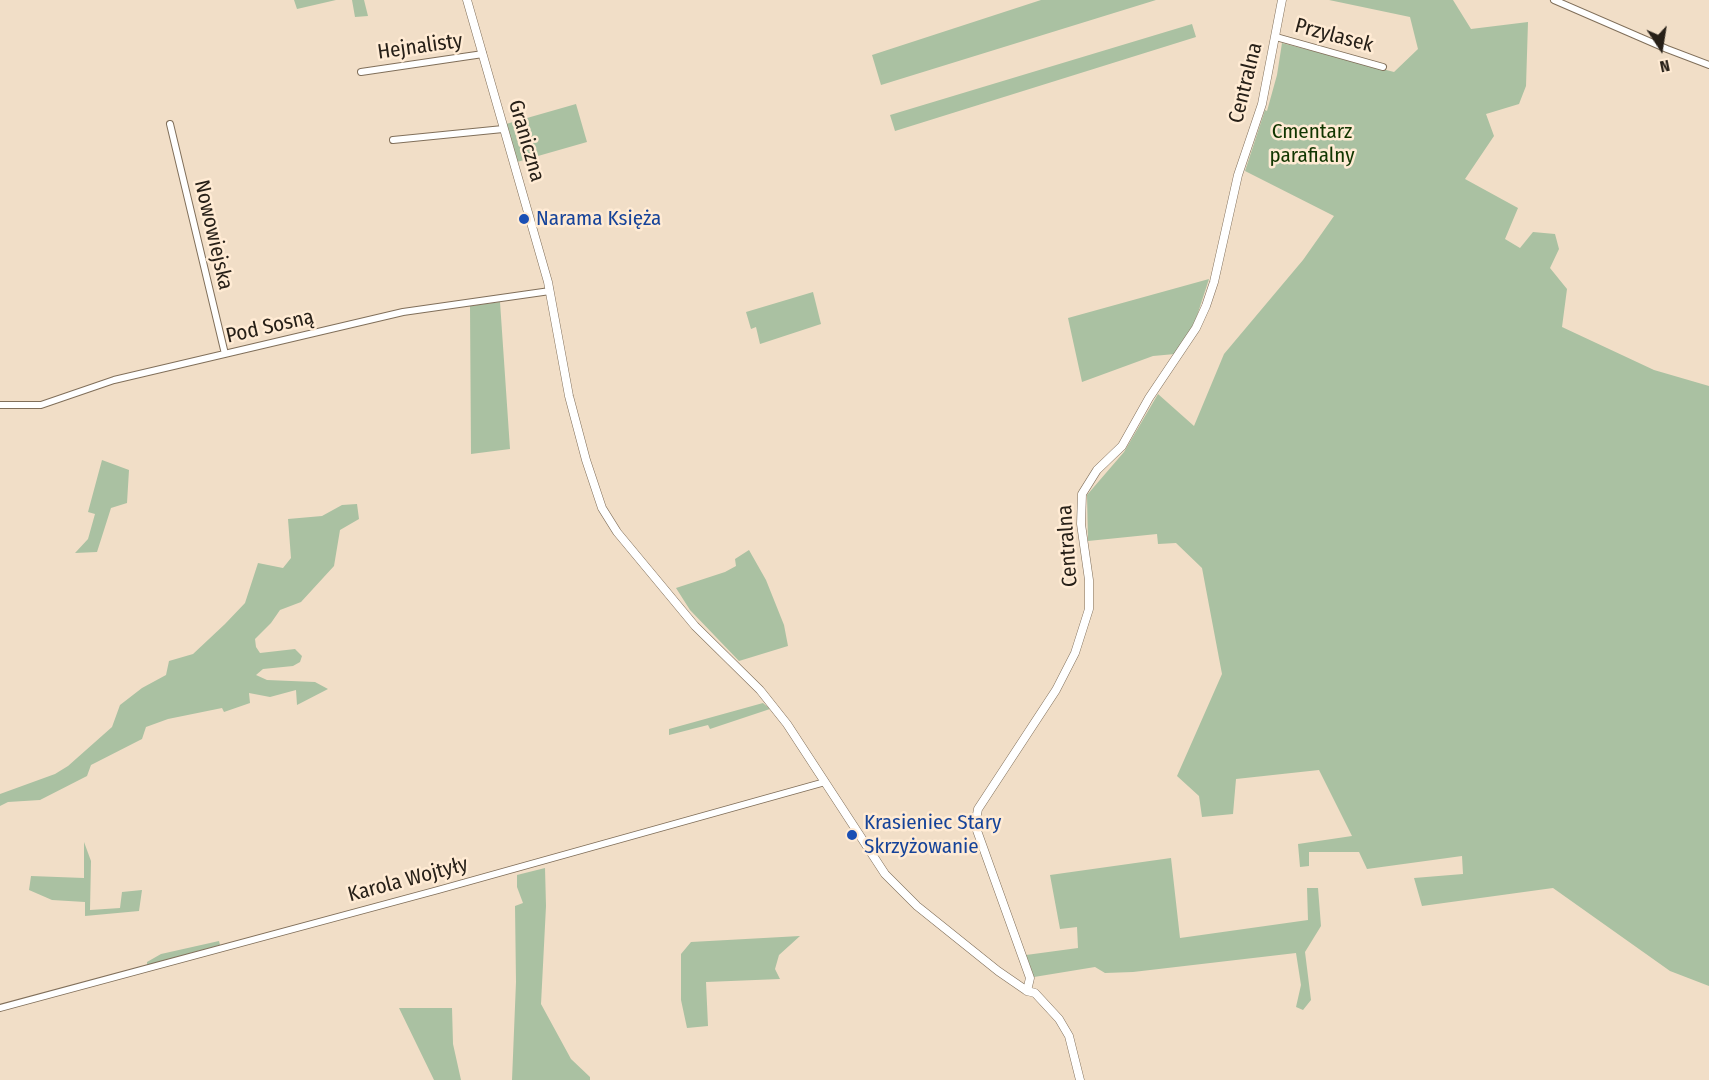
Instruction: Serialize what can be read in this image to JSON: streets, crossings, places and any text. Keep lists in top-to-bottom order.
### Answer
{
  "streets": {
    "street": [
      "Przylasek",
      "Hejnalisty",
      "Centralna",
      "Graniczna",
      "Nowowiejska",
      "Pod Sosną",
      "Karola Wojtyły"
    ]
  },
  "crossings": [
    ["Przylasek", "Centralna"],
    ["Hejnalisty", "Graniczna"],
    ["Centralna", "Graniczna"],
    ["Graniczna", "Pod Sosną"],
    ["Graniczna", "Karola Wojtyły"],
    ["Nowowiejska", "Pod Sosną"]
  ],
  "parks": ["Cmentarz parafialny"],
  "places": ["Narama Księża", "Krasieniec Stary Skrzyżowanie"],
  "north": "bottom"
}
